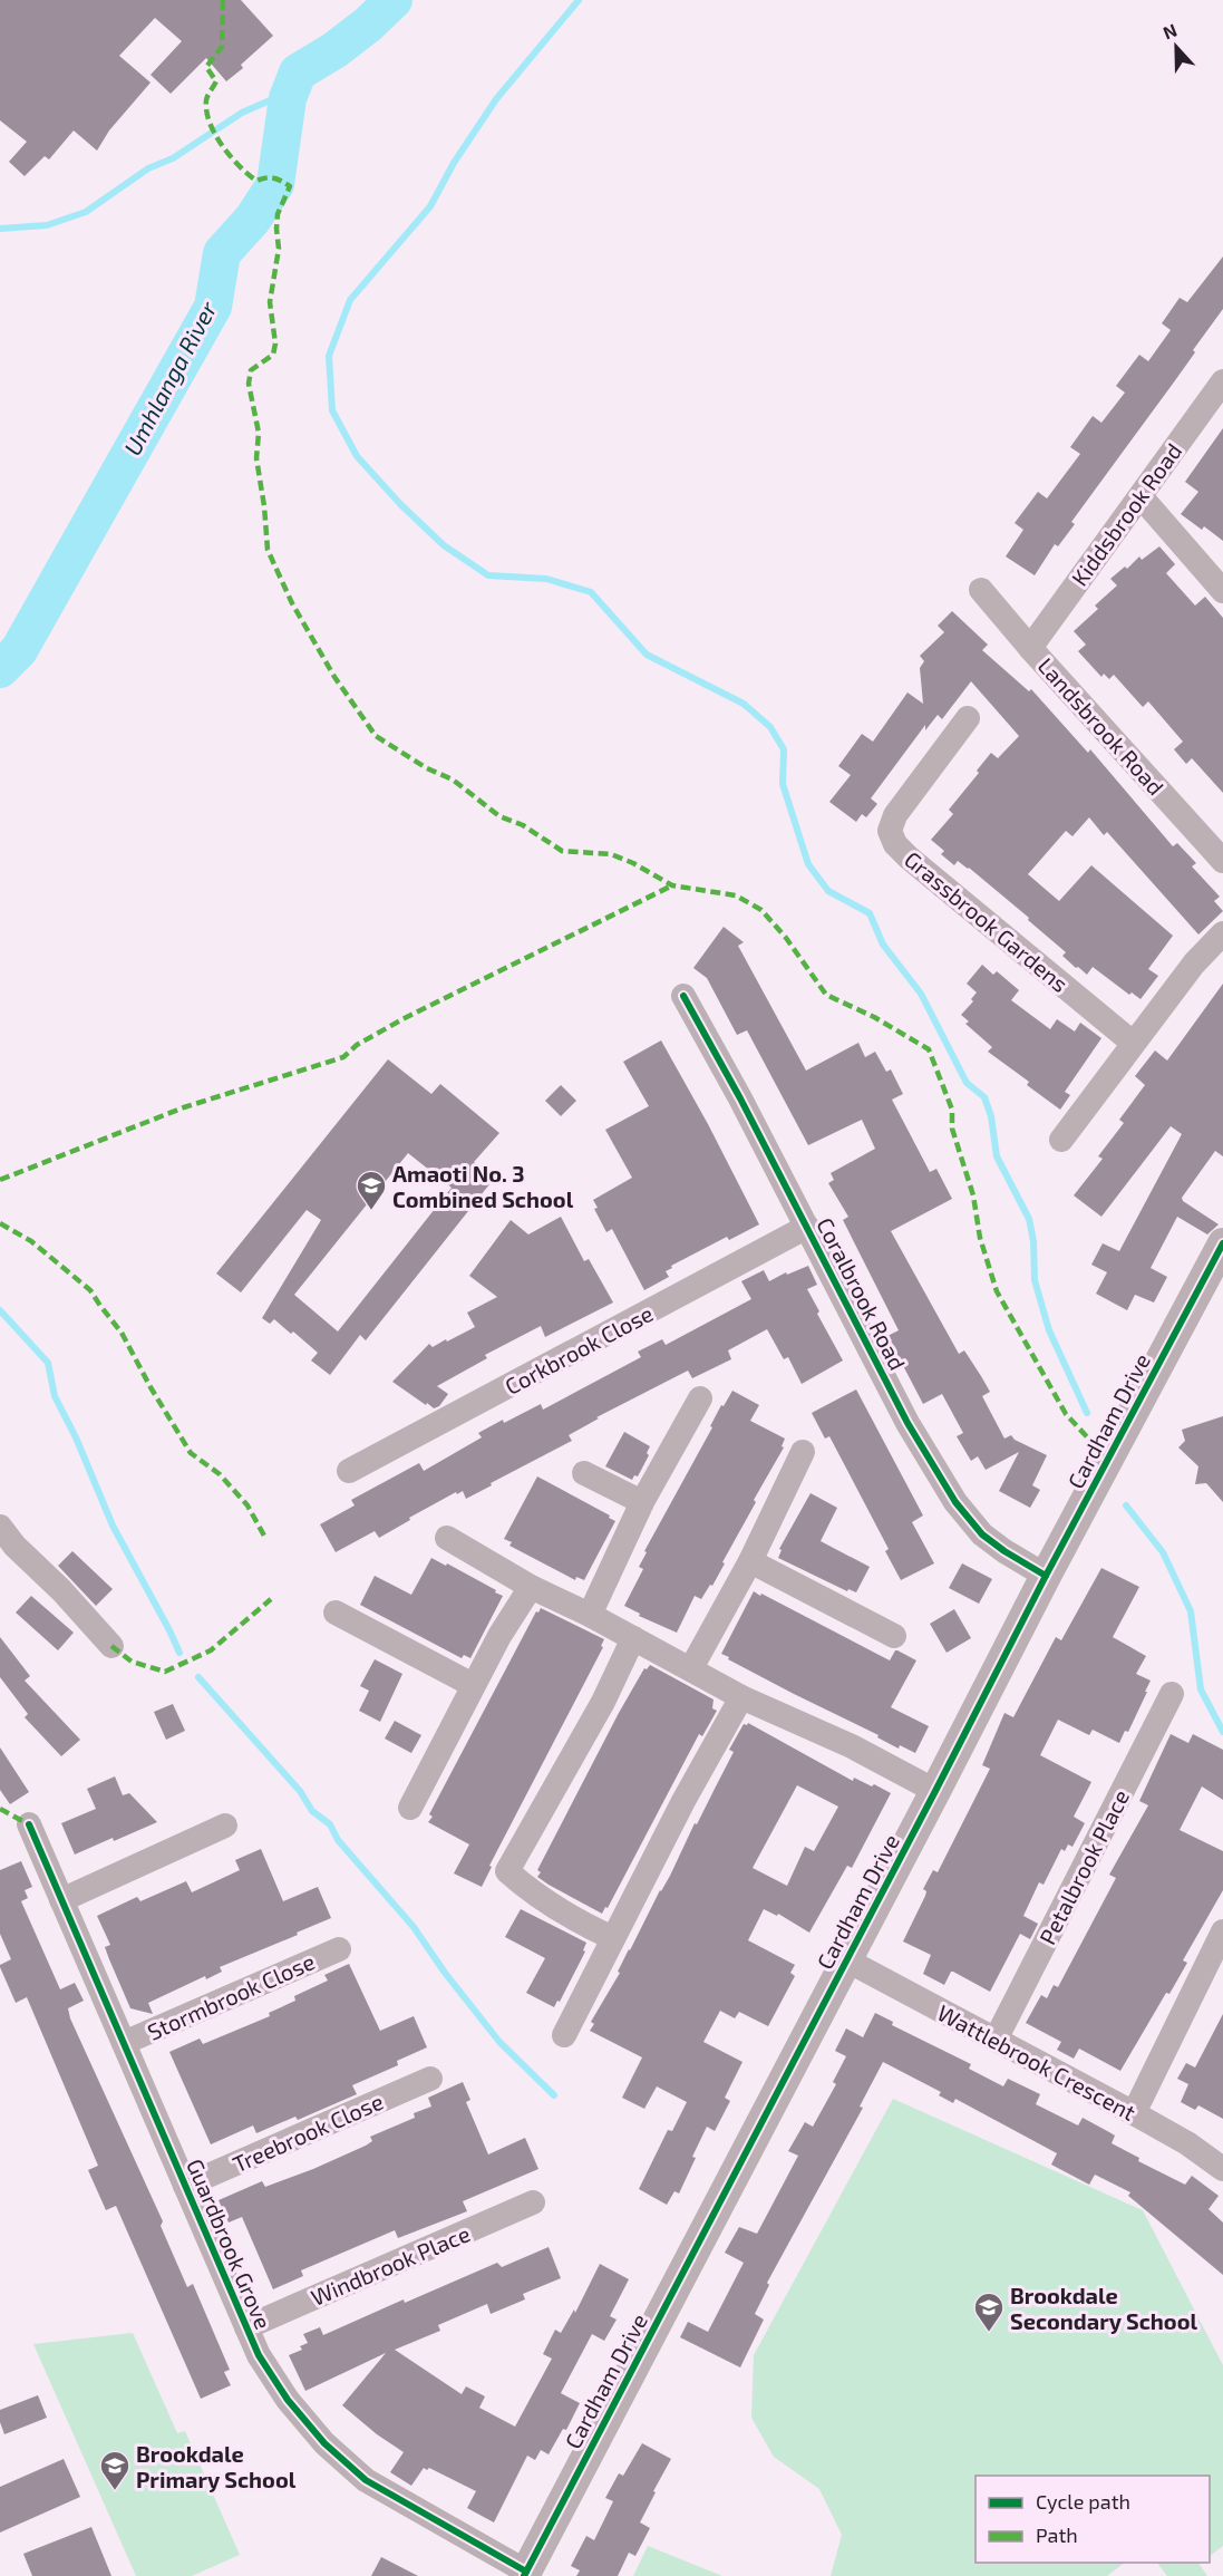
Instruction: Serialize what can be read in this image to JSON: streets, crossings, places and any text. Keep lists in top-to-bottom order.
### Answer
{
  "streets": {
    "street": [
      "Kiddsbrook Road",
      "Landsbrook Road",
      "Grassbrook Gardens",
      "Coralbrook Road",
      "Corkbrook Close",
      "Cardham Drive",
      "Petalbrook Place",
      "Stormbrook Close",
      "Wattlebrook Crescent",
      "Treebrook Close",
      "Guardbrook Grove",
      "Windbrook Place"
    ]
  },
  "crossings": [
    ["Kiddsbrook Road", "Landsbrook Road"],
    ["Coralbrook Road", "Corkbrook Close"],
    ["Coralbrook Road", "Cardham Drive"],
    ["Cardham Drive", "Wattlebrook Crescent"],
    ["Cardham Drive", "Guardbrook Grove"],
    ["Petalbrook Place", "Wattlebrook Crescent"],
    ["Stormbrook Close", "Guardbrook Grove"],
    ["Treebrook Close", "Guardbrook Grove"],
    ["Guardbrook Grove", "Windbrook Place"]
  ],
  "water": ["Umhlanga River"],
  "places": {
    "school or university": ["Amaoti No. 3 Combined School", "Brookdale Secondary School", "Brookdale Primary School"]
  },
  "legend": ["Cycle path", "Path"],
  "north": "top"
}
